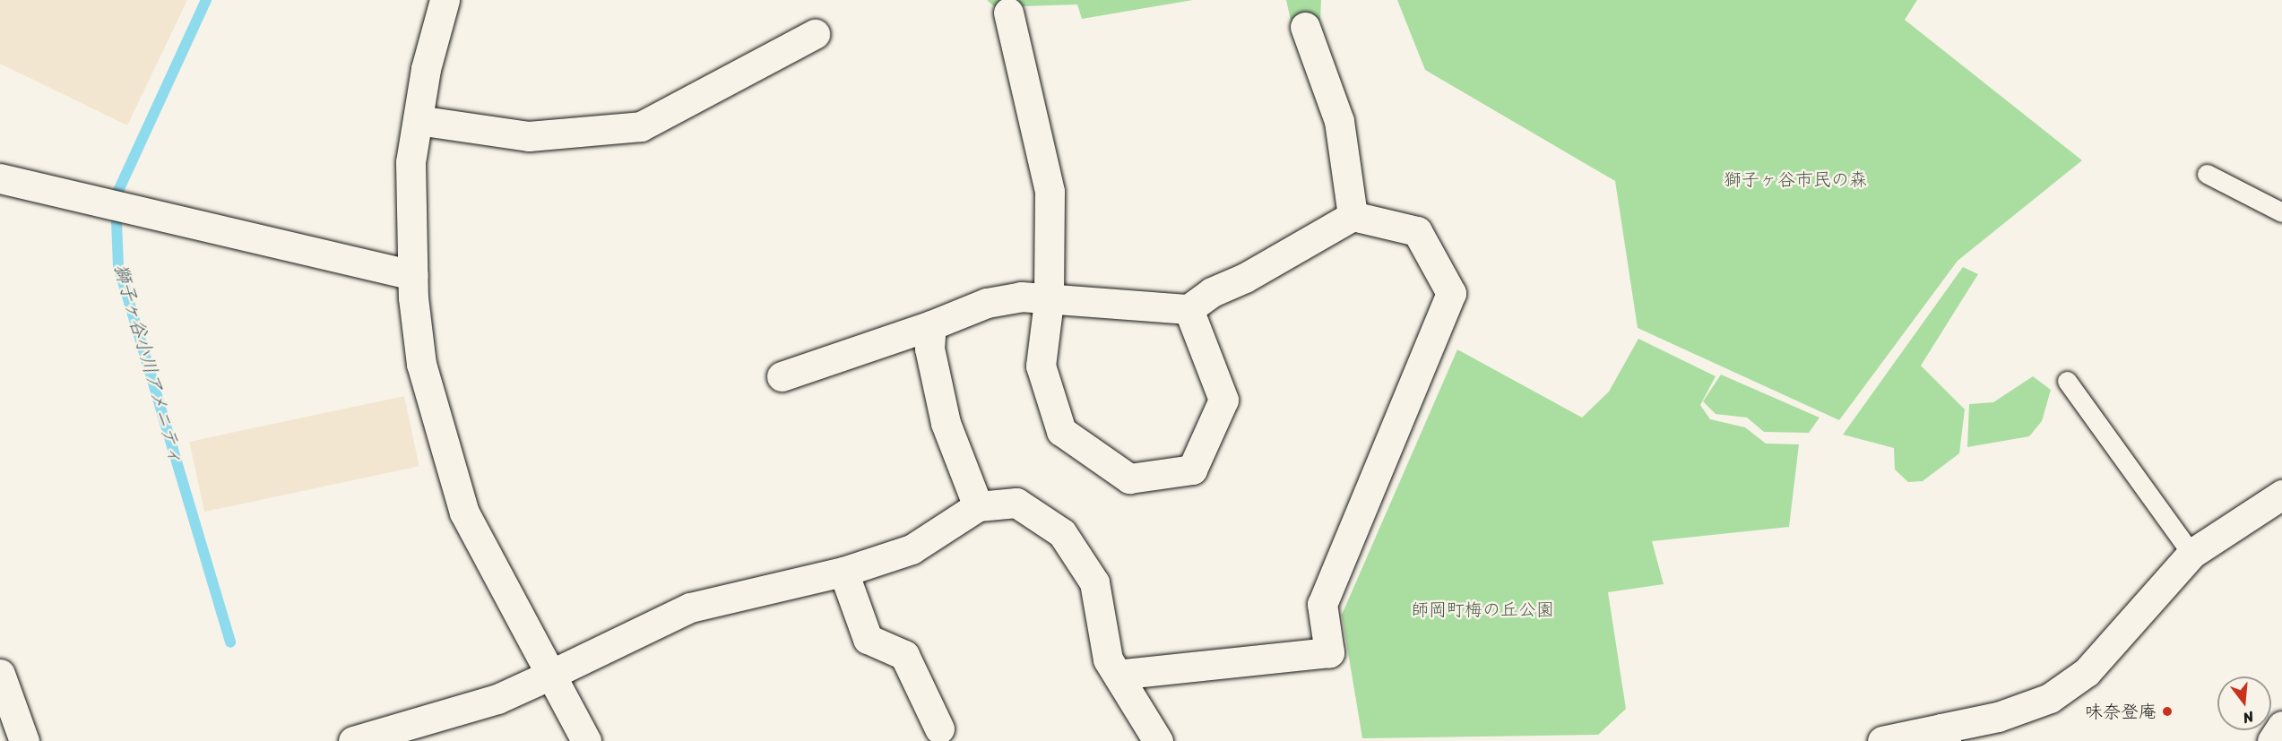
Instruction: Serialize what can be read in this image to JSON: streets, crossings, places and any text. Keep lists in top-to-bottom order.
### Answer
{
  "water": ["獅子ヶ谷小川アメニティ"],
  "parks": ["獅子ヶ谷市民の森", "師岡町梅の丘公園"],
  "places": ["味奈登庵"],
  "north": "bottom"
}
